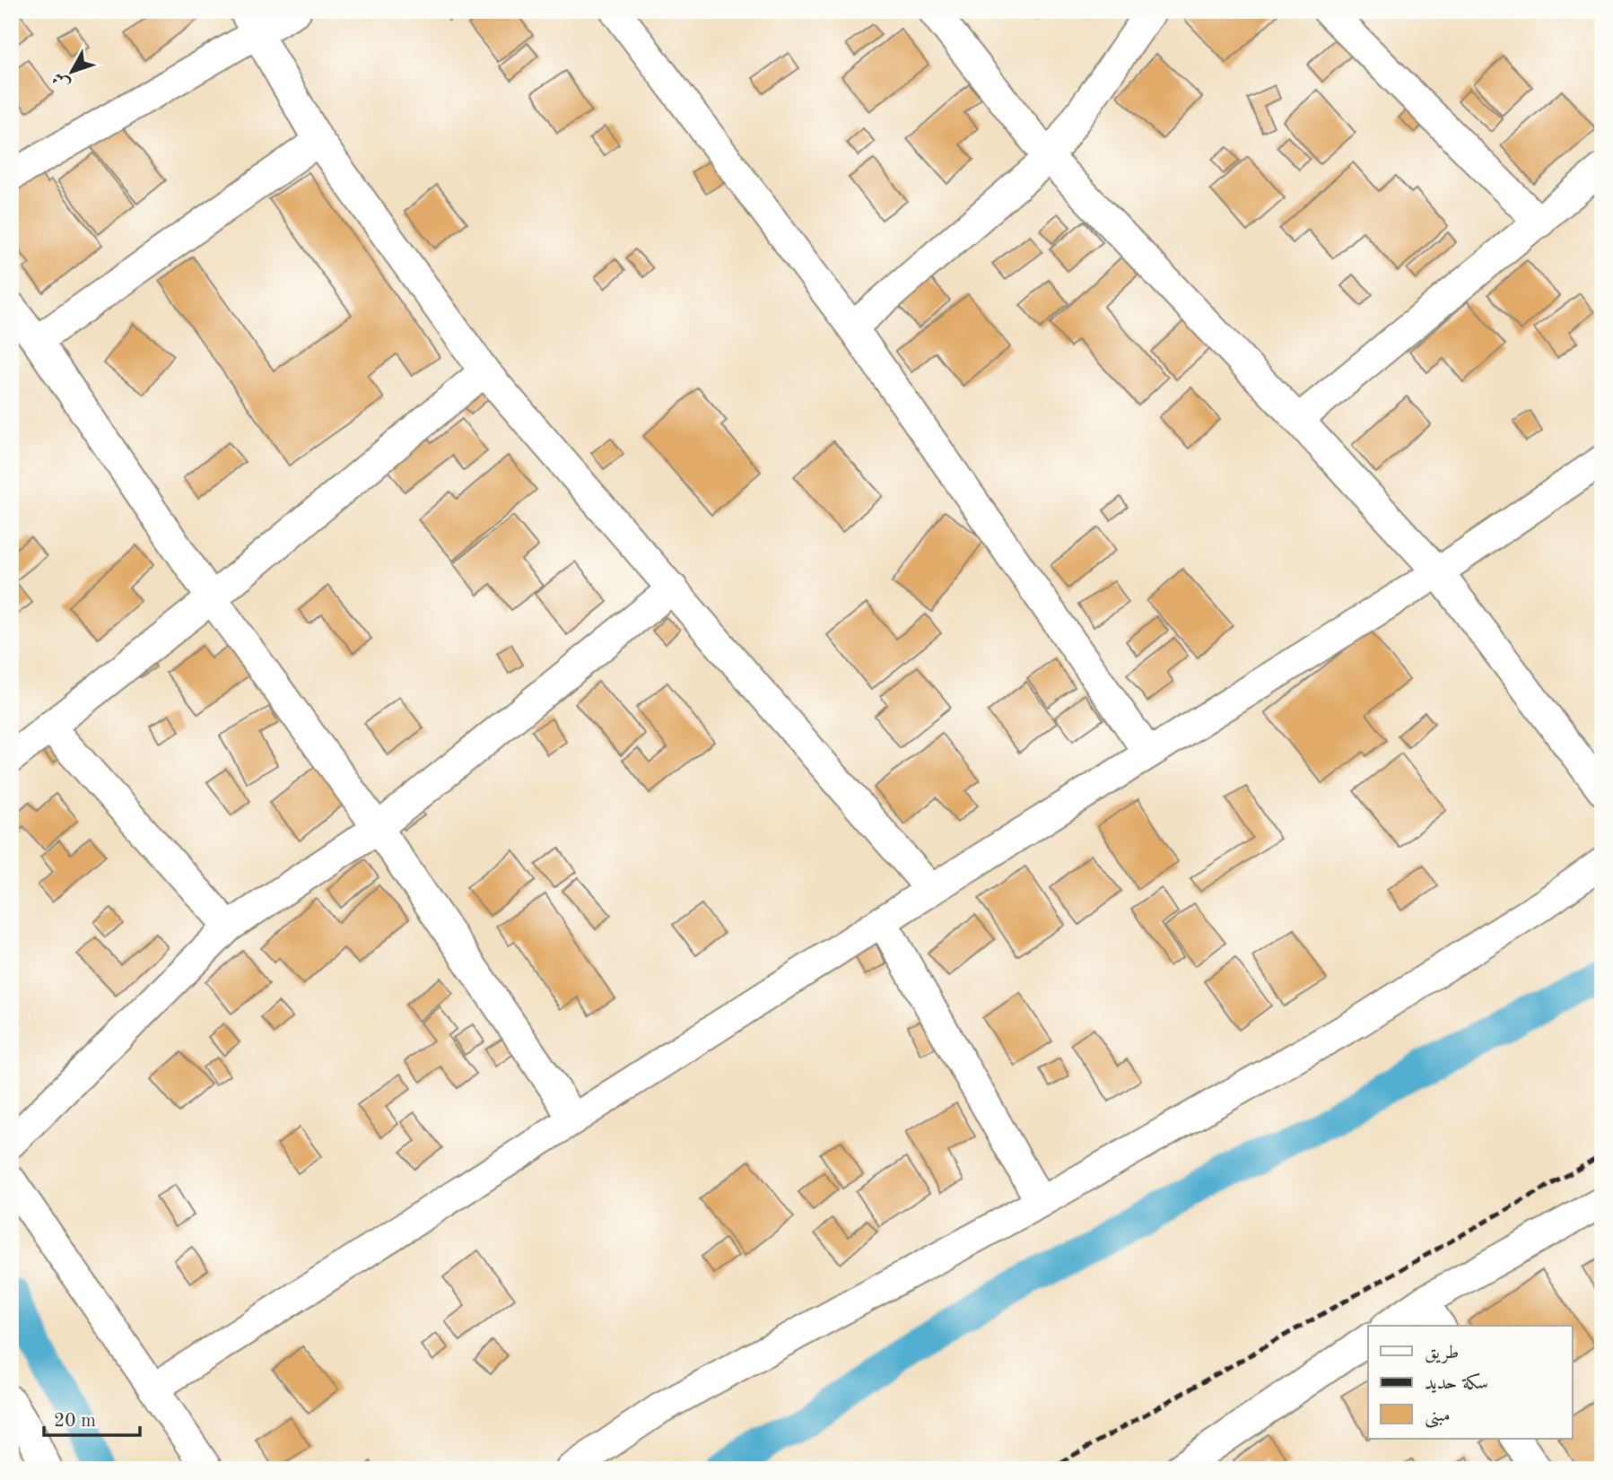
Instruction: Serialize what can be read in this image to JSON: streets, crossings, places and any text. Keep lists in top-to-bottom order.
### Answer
{
  "legend": ["طريق", "سكة حديد", "مبنى"],
  "scale_bar": "20 m",
  "north": "bottom left"
}
